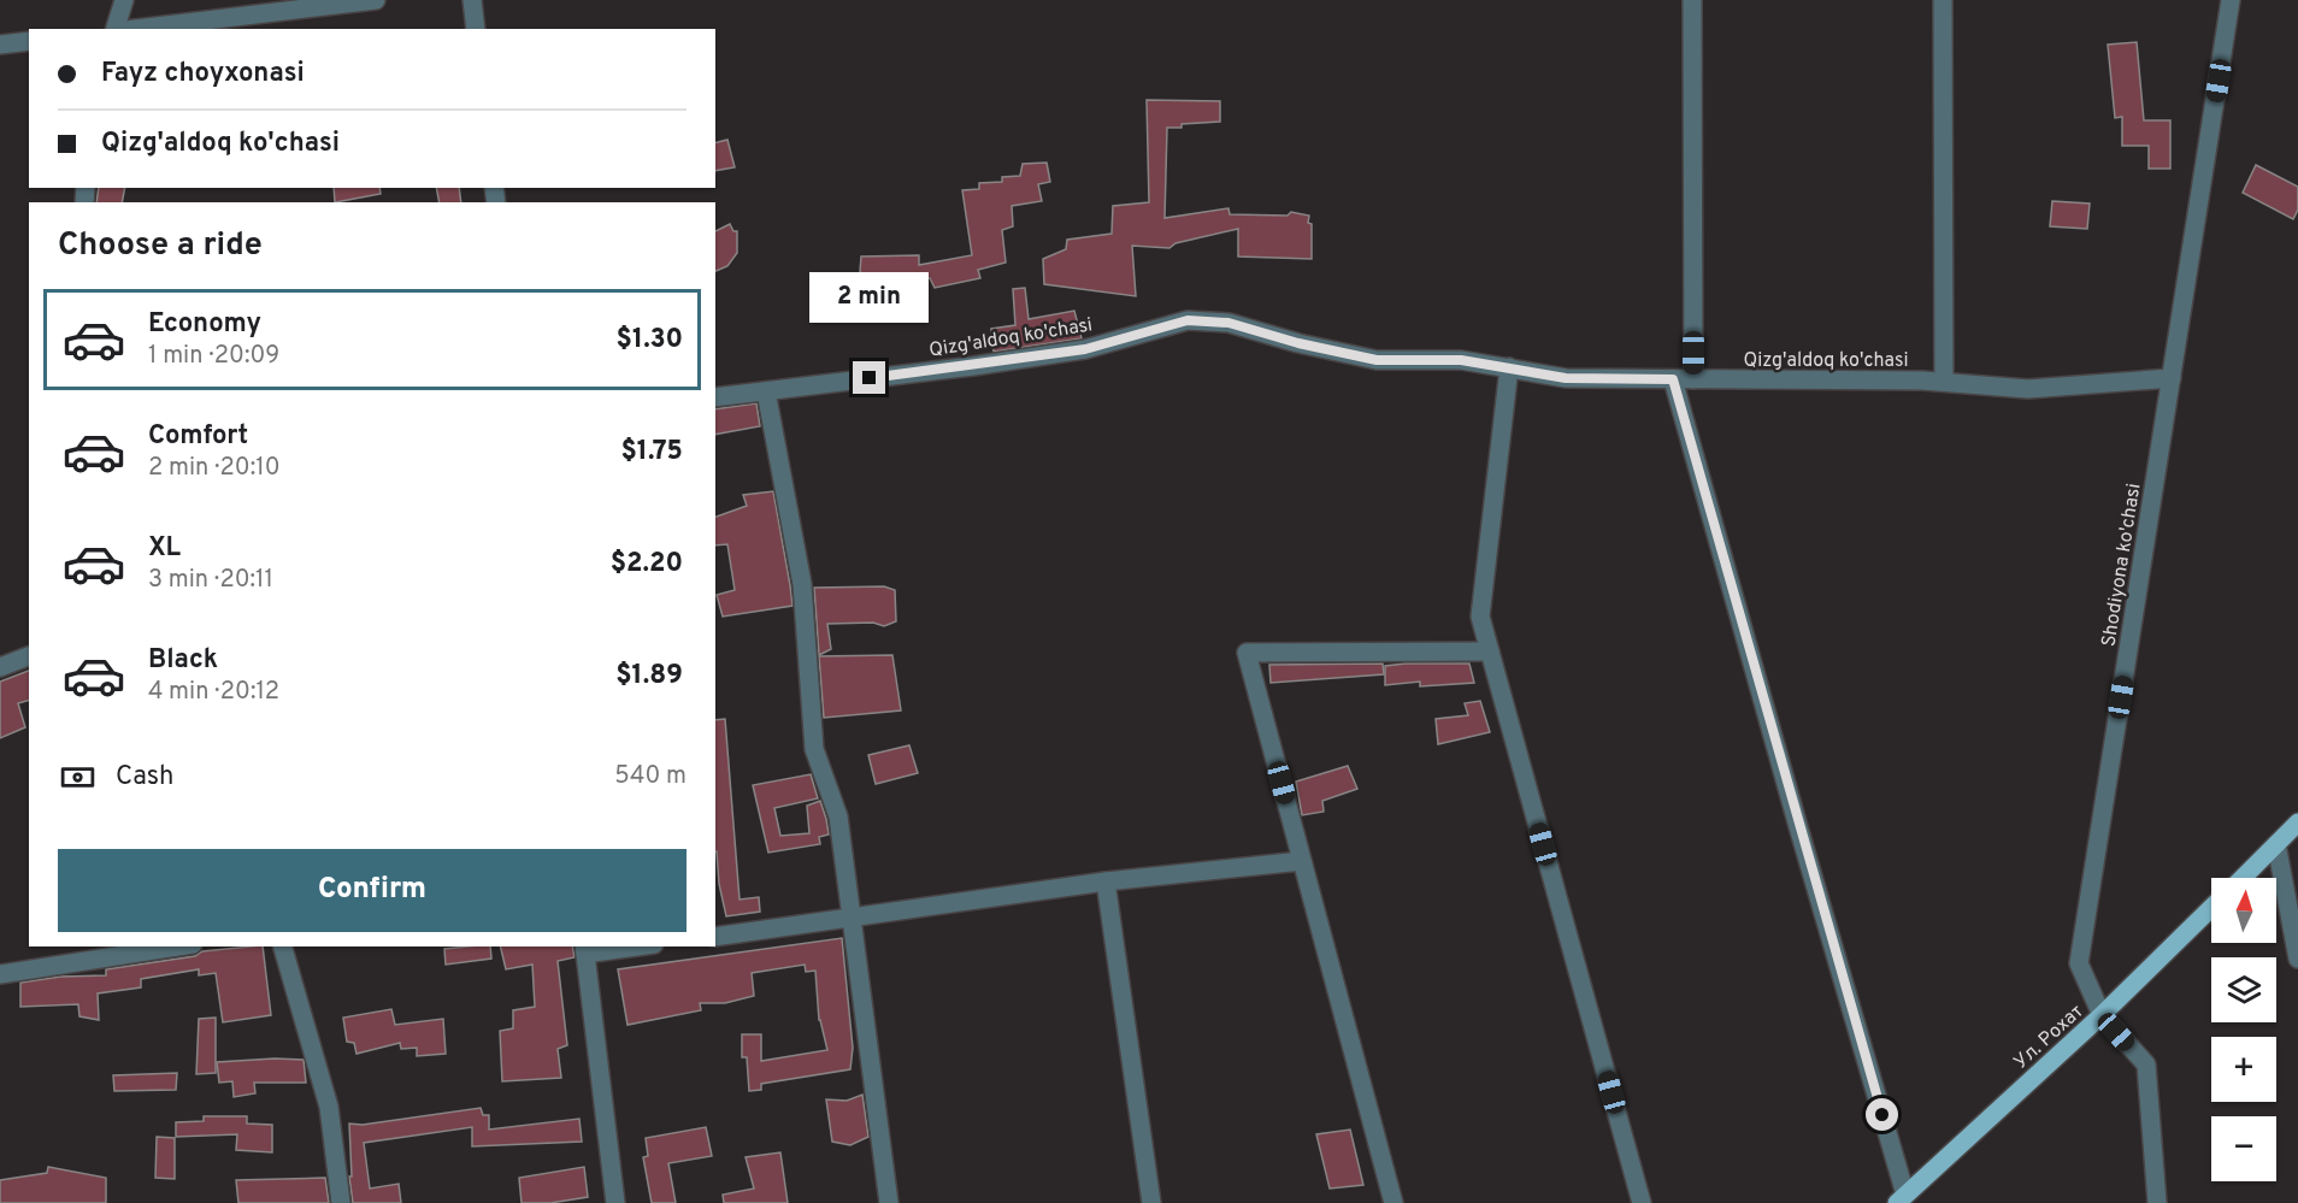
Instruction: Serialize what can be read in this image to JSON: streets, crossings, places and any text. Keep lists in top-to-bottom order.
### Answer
{
  "streets": {
    "main road": ["Ул. Рохат"],
    "street": ["Qizg'aldoq ko'chasi", "Shodiyona ko'chasi"]
  },
  "crossings": [
    ["Qizg'aldoq ko'chasi", "Shodiyona ko'chasi"],
    ["Shodiyona ko'chasi", "Ул. Рохат"]
  ],
  "north": "top",
  "page": {
    "banner": ["Fayz choyxonasi", "Qizg'aldoq ko'chasi"],
    "heading": "Choose a ride",
    "bubble": "2 min",
    "list": [
      {
        "name": "Economy",
        "note": "1 min · 20:09",
        "value": "$1.30"
      },
      {
        "name": "Comfort",
        "note": "2 min · 20:10",
        "value": "$1.75"
      },
      {
        "name": "XL",
        "note": "3 min · 20:11",
        "value": "$2.20"
      },
      {
        "name": "Black",
        "note": "4 min · 20:12",
        "value": "$1.89"
      }
    ],
    "pay": ["Cash", "540 m"],
    "buttons": "Confirm",
    "map_buttons": ["+", "−"]
  }
}
